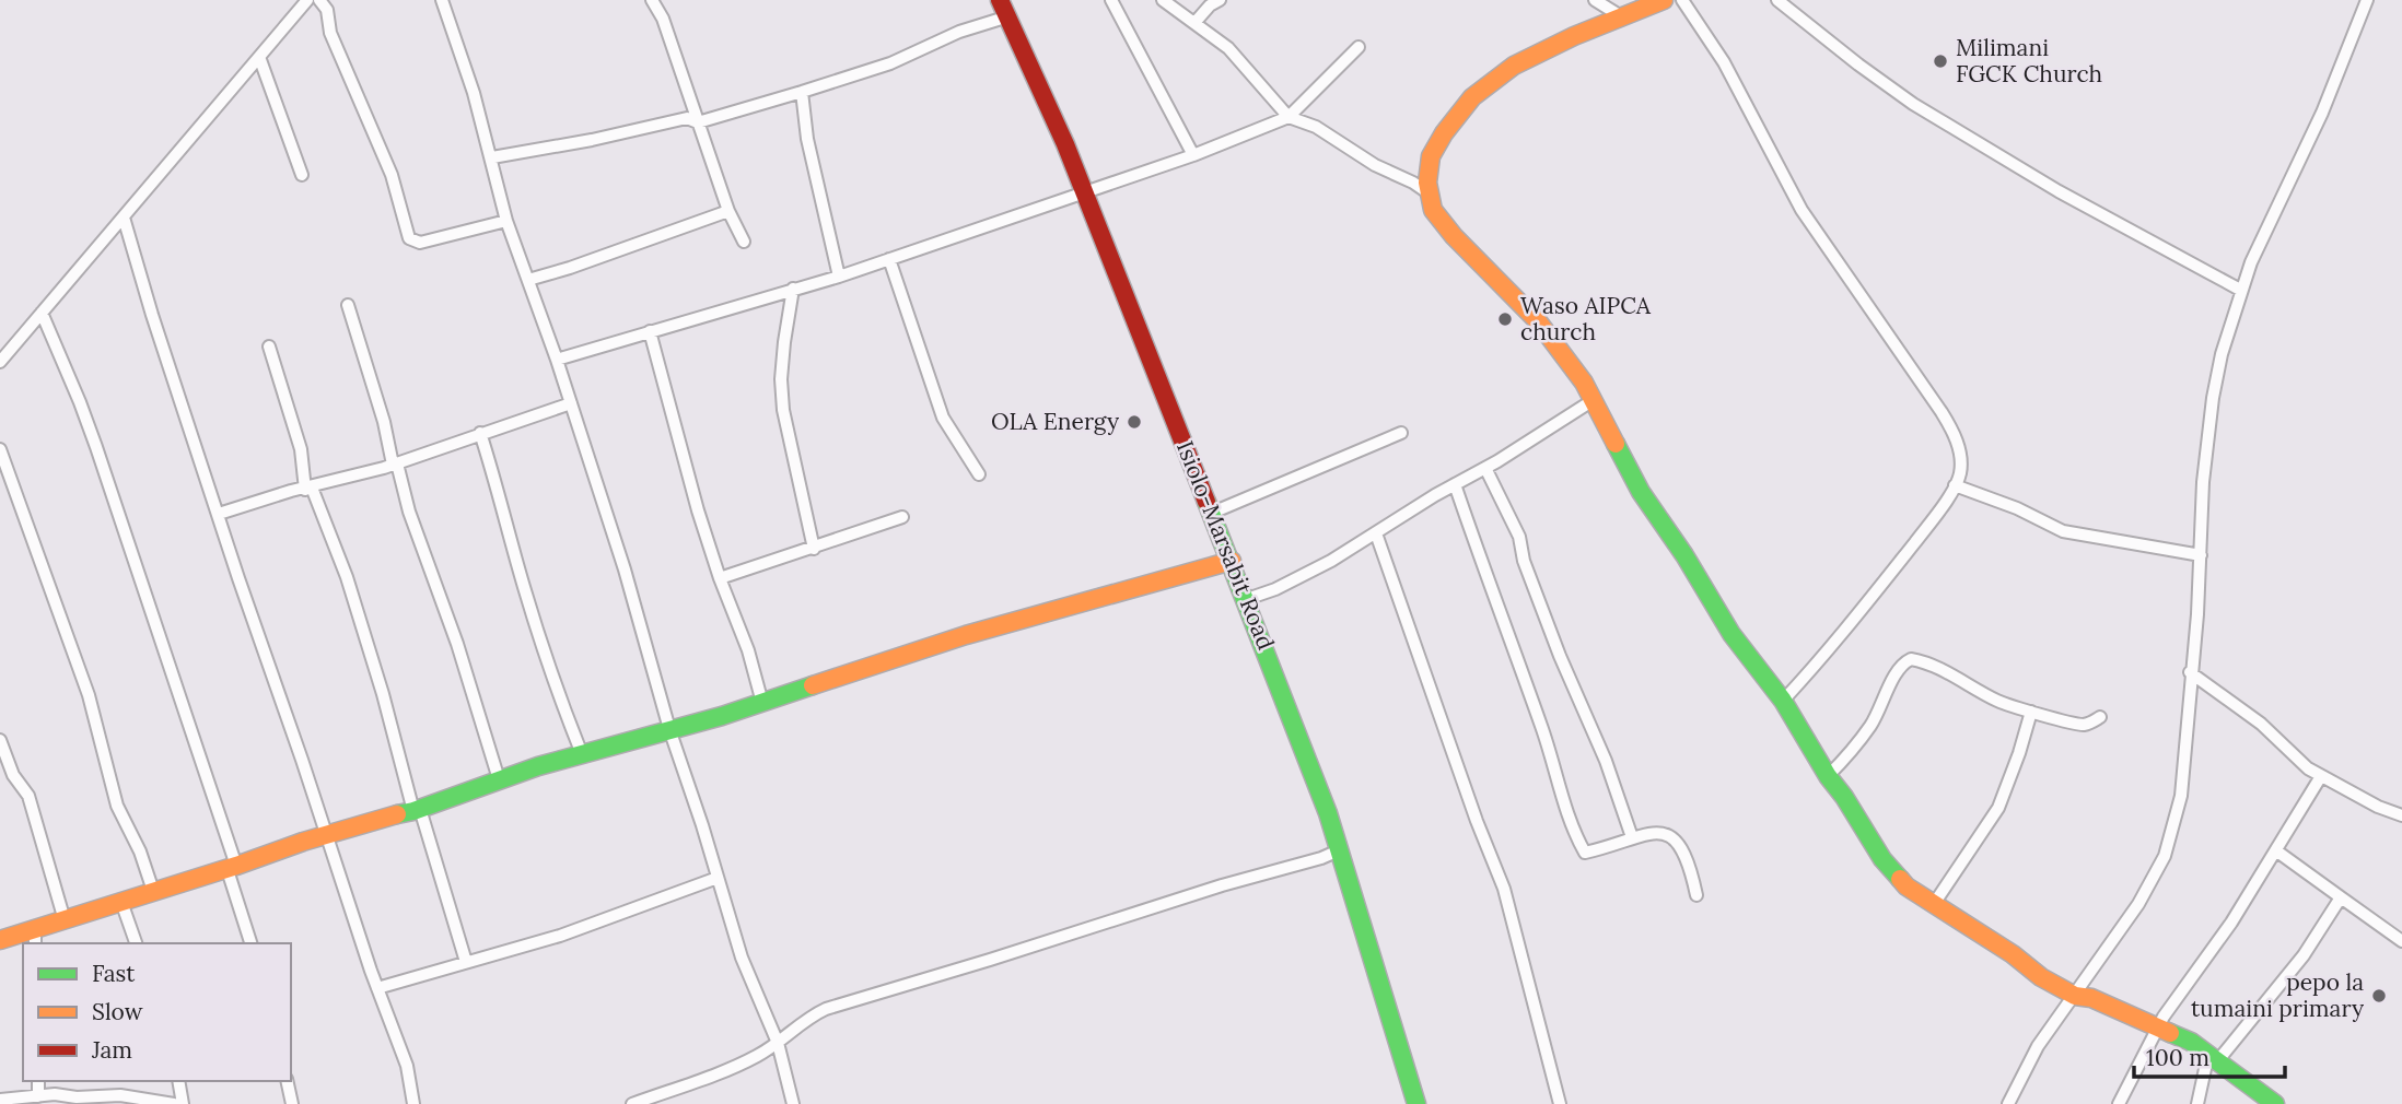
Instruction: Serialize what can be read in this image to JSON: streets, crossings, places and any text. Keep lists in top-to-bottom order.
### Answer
{
  "streets": {
    "main road": ["Isiolo-Marsabit Road"]
  },
  "places": [
    "Milimani FGCK Church",
    "Waso AIPCA church",
    "OLA Energy",
    "pepo la tumaini primary"
  ],
  "legend": ["Fast", "Slow", "Jam"],
  "scale_bar": "100 m"
}
